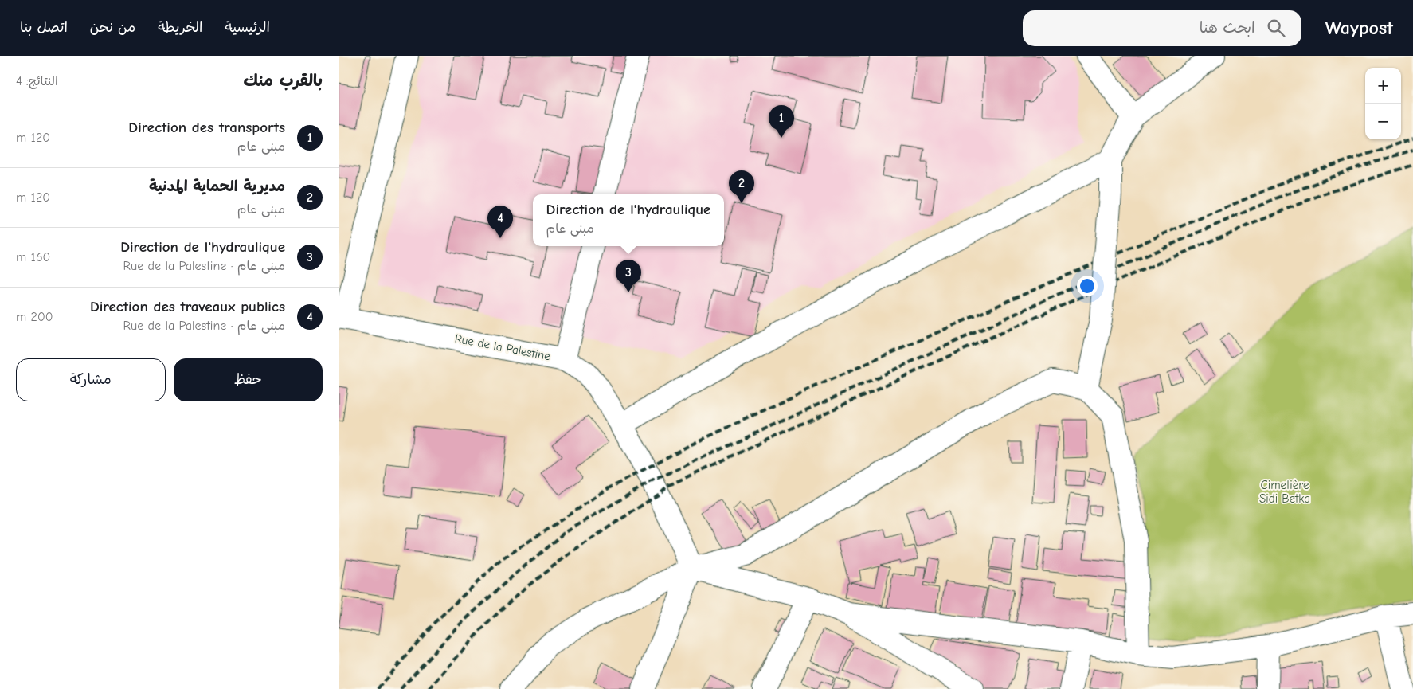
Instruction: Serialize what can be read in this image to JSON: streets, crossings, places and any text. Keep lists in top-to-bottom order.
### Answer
{
  "streets": {
    "street": ["Rue de la Palestine"]
  },
  "parks": ["Cimetière Sidi Betka"],
  "page": {
    "header": "Waypost",
    "search": "ابحث هنا",
    "nav": [
      "الرئيسية",
      "الخريطة",
      "من نحن",
      "اتصل بنا"
    ],
    "heading": ["بالقرب منك", "النتائج: 4"],
    "map_buttons": ["+", "−"],
    "pins": [
      "1",
      "2",
      "4",
      "3"
    ],
    "list": [
      {
        "mark": "1",
        "name": "Direction des transports",
        "note": "مبنى عام",
        "value": "120 m"
      },
      {
        "mark": "2",
        "name": "مديرية الحماية المدنية",
        "note": "مبنى عام",
        "value": "120 m"
      },
      {
        "mark": "3",
        "name": "Direction de l'hydraulique",
        "note": "مبنى عام · Rue de la Palestine",
        "value": "160 m"
      },
      {
        "mark": "4",
        "name": "Direction des traveaux publics",
        "note": "مبنى عام · Rue de la Palestine",
        "value": "200 m"
      }
    ],
    "popup": ["Direction de l'hydraulique", "مبنى عام"],
    "buttons": ["حفظ", "مشاركة"]
  }
}
